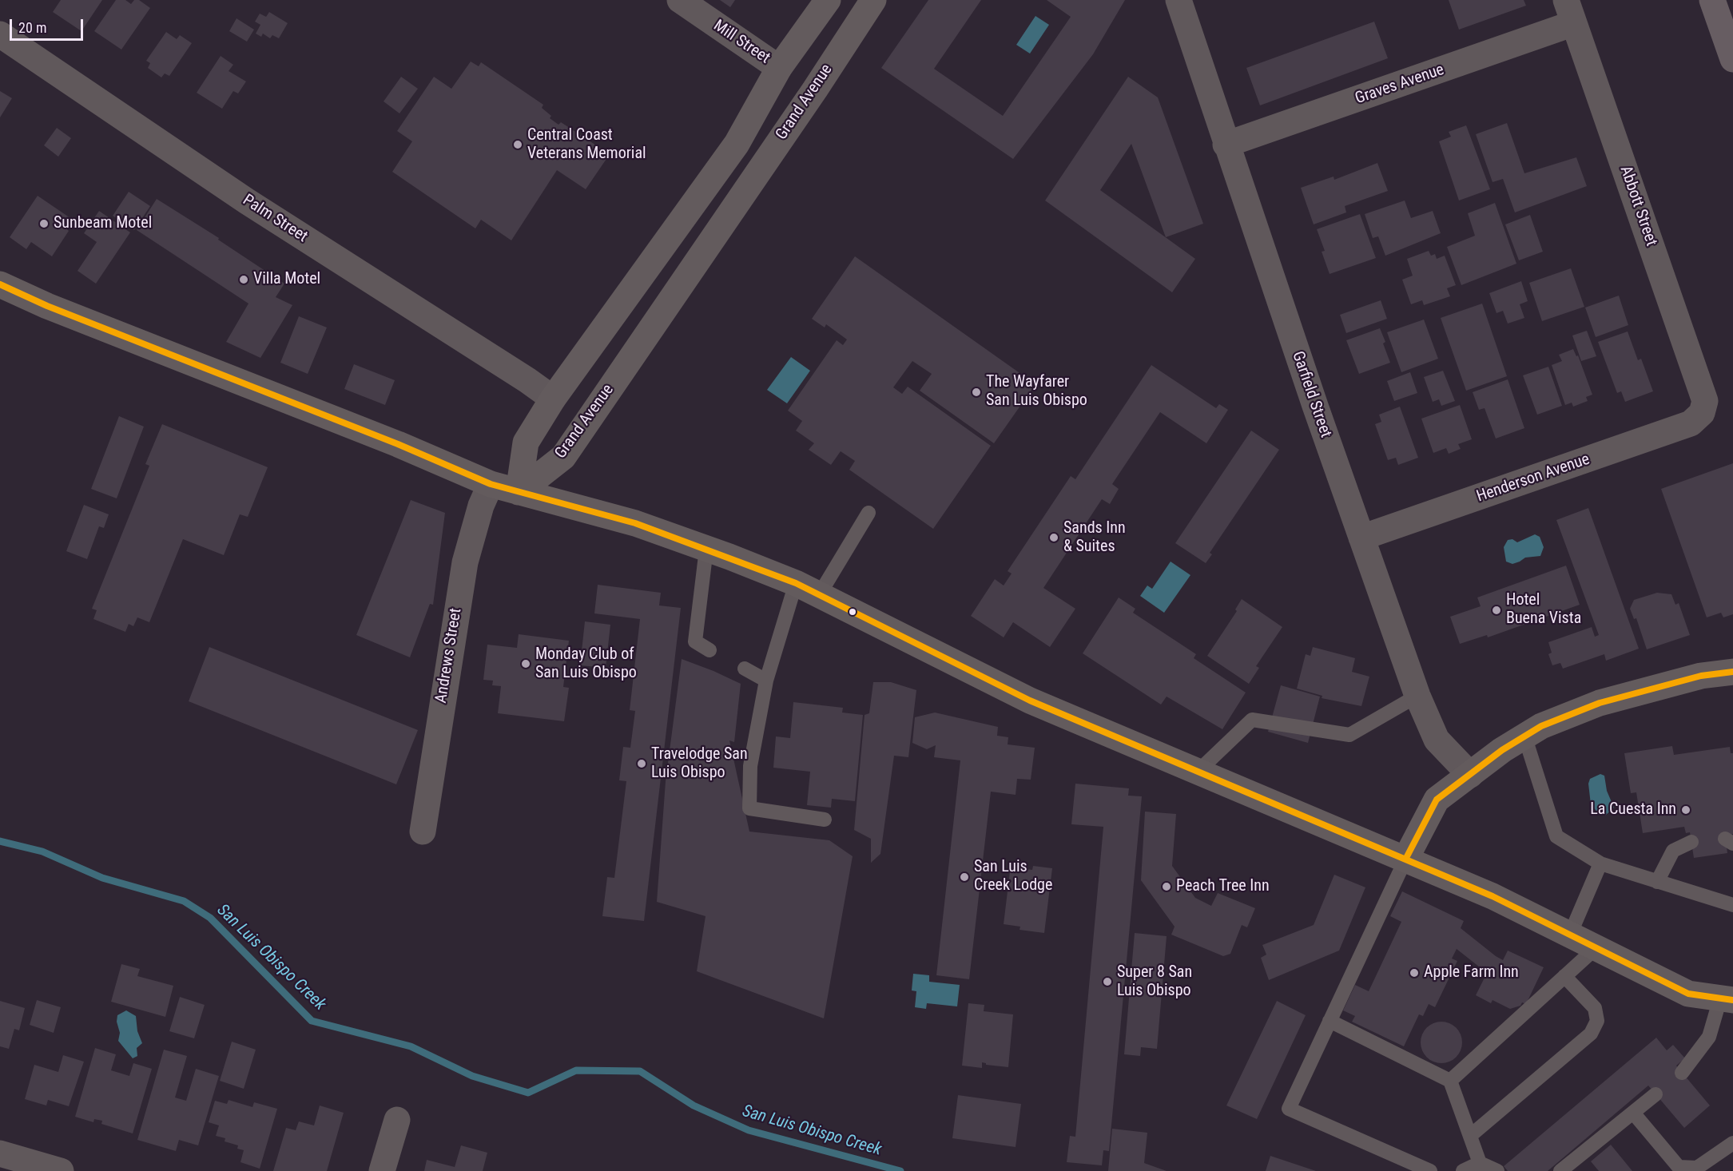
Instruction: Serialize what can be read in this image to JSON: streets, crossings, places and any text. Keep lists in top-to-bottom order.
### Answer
{
  "streets": {
    "street": [
      "Mill Street",
      "Graves Avenue",
      "Grand Avenue",
      "Abbott Street",
      "Palm Street",
      "Garfield Street",
      "Henderson Avenue",
      "Andrews Street"
    ]
  },
  "crossings": [
    ["Graves Avenue", "Abbott Street"],
    ["Graves Avenue", "Garfield Street"],
    ["Abbott Street", "Henderson Avenue"],
    ["Garfield Street", "Henderson Avenue"]
  ],
  "water": ["San Luis Obispo Creek"],
  "places": [
    "Central Coast Veterans Memorial",
    "Sunbeam Motel",
    "Villa Motel",
    "The Wayfarer San Luis Obispo",
    "Sands Inn & Suites",
    "Hotel Buena Vista",
    "Monday Club of San Luis Obispo",
    "Travelodge San Luis Obispo",
    "La Cuesta Inn",
    "San Luis Creek Lodge",
    "Peach Tree Inn",
    "Apple Farm Inn",
    "Super 8 San Luis Obispo"
  ],
  "scale_bar": "20 m"
}
